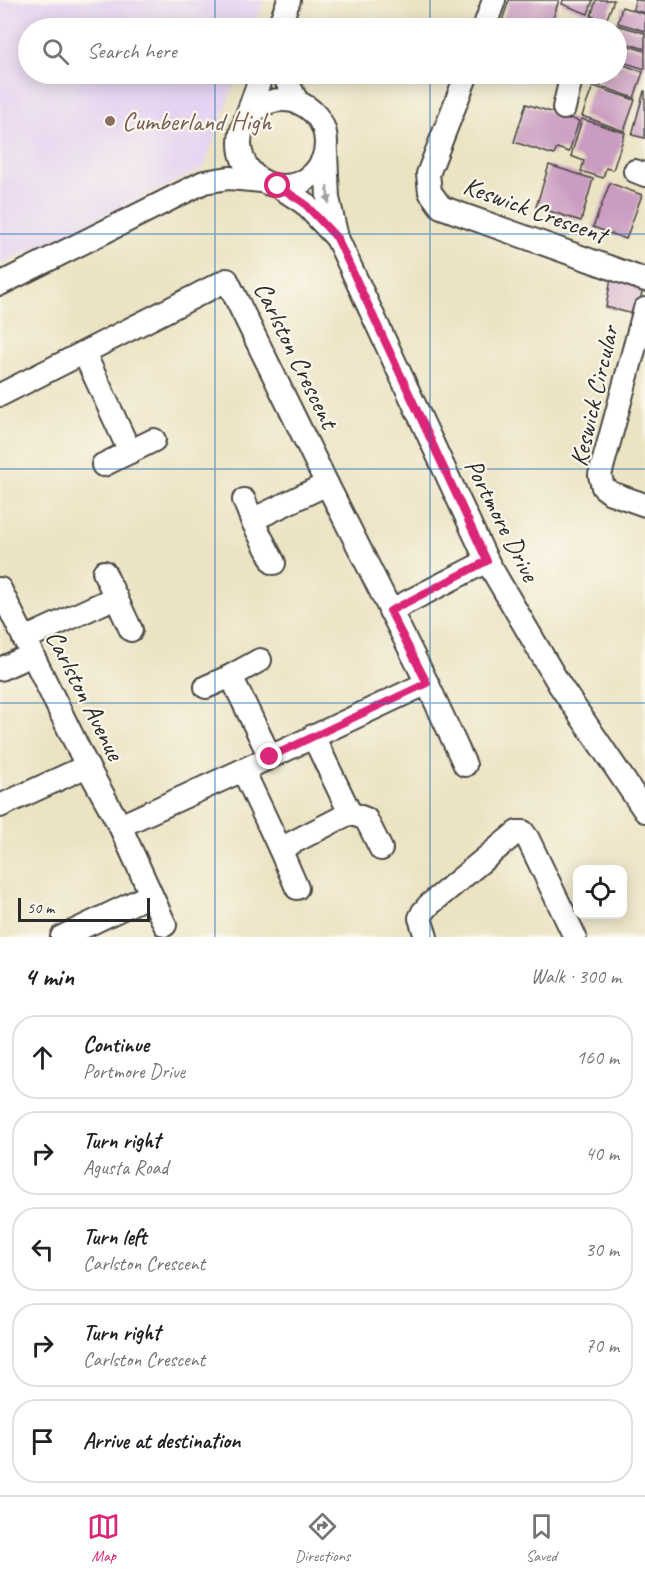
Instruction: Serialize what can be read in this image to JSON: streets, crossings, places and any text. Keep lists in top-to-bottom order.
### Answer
{
  "streets": {
    "street": [
      "Keswick Crescent",
      "Carlston Crescent",
      "Keswick Circular",
      "Portmore Drive",
      "Carlston Avenue"
    ]
  },
  "places": ["Cumberland High"],
  "scale_bar": "50 m",
  "page": {
    "search": "Search here",
    "scale": "50 m",
    "heading": ["4 min", "Walk · 300 m"],
    "list": [
      ["Continue", "Portmore Drive", "160 m"],
      ["Turn right", "Agusta Road", "40 m"],
      ["Turn left", "Carlston Crescent", "30 m"],
      ["Turn right", "Carlston Crescent", "70 m"],
      "Arrive at destination"
    ],
    "nav": ["Map", "Directions", "Saved"]
  }
}
